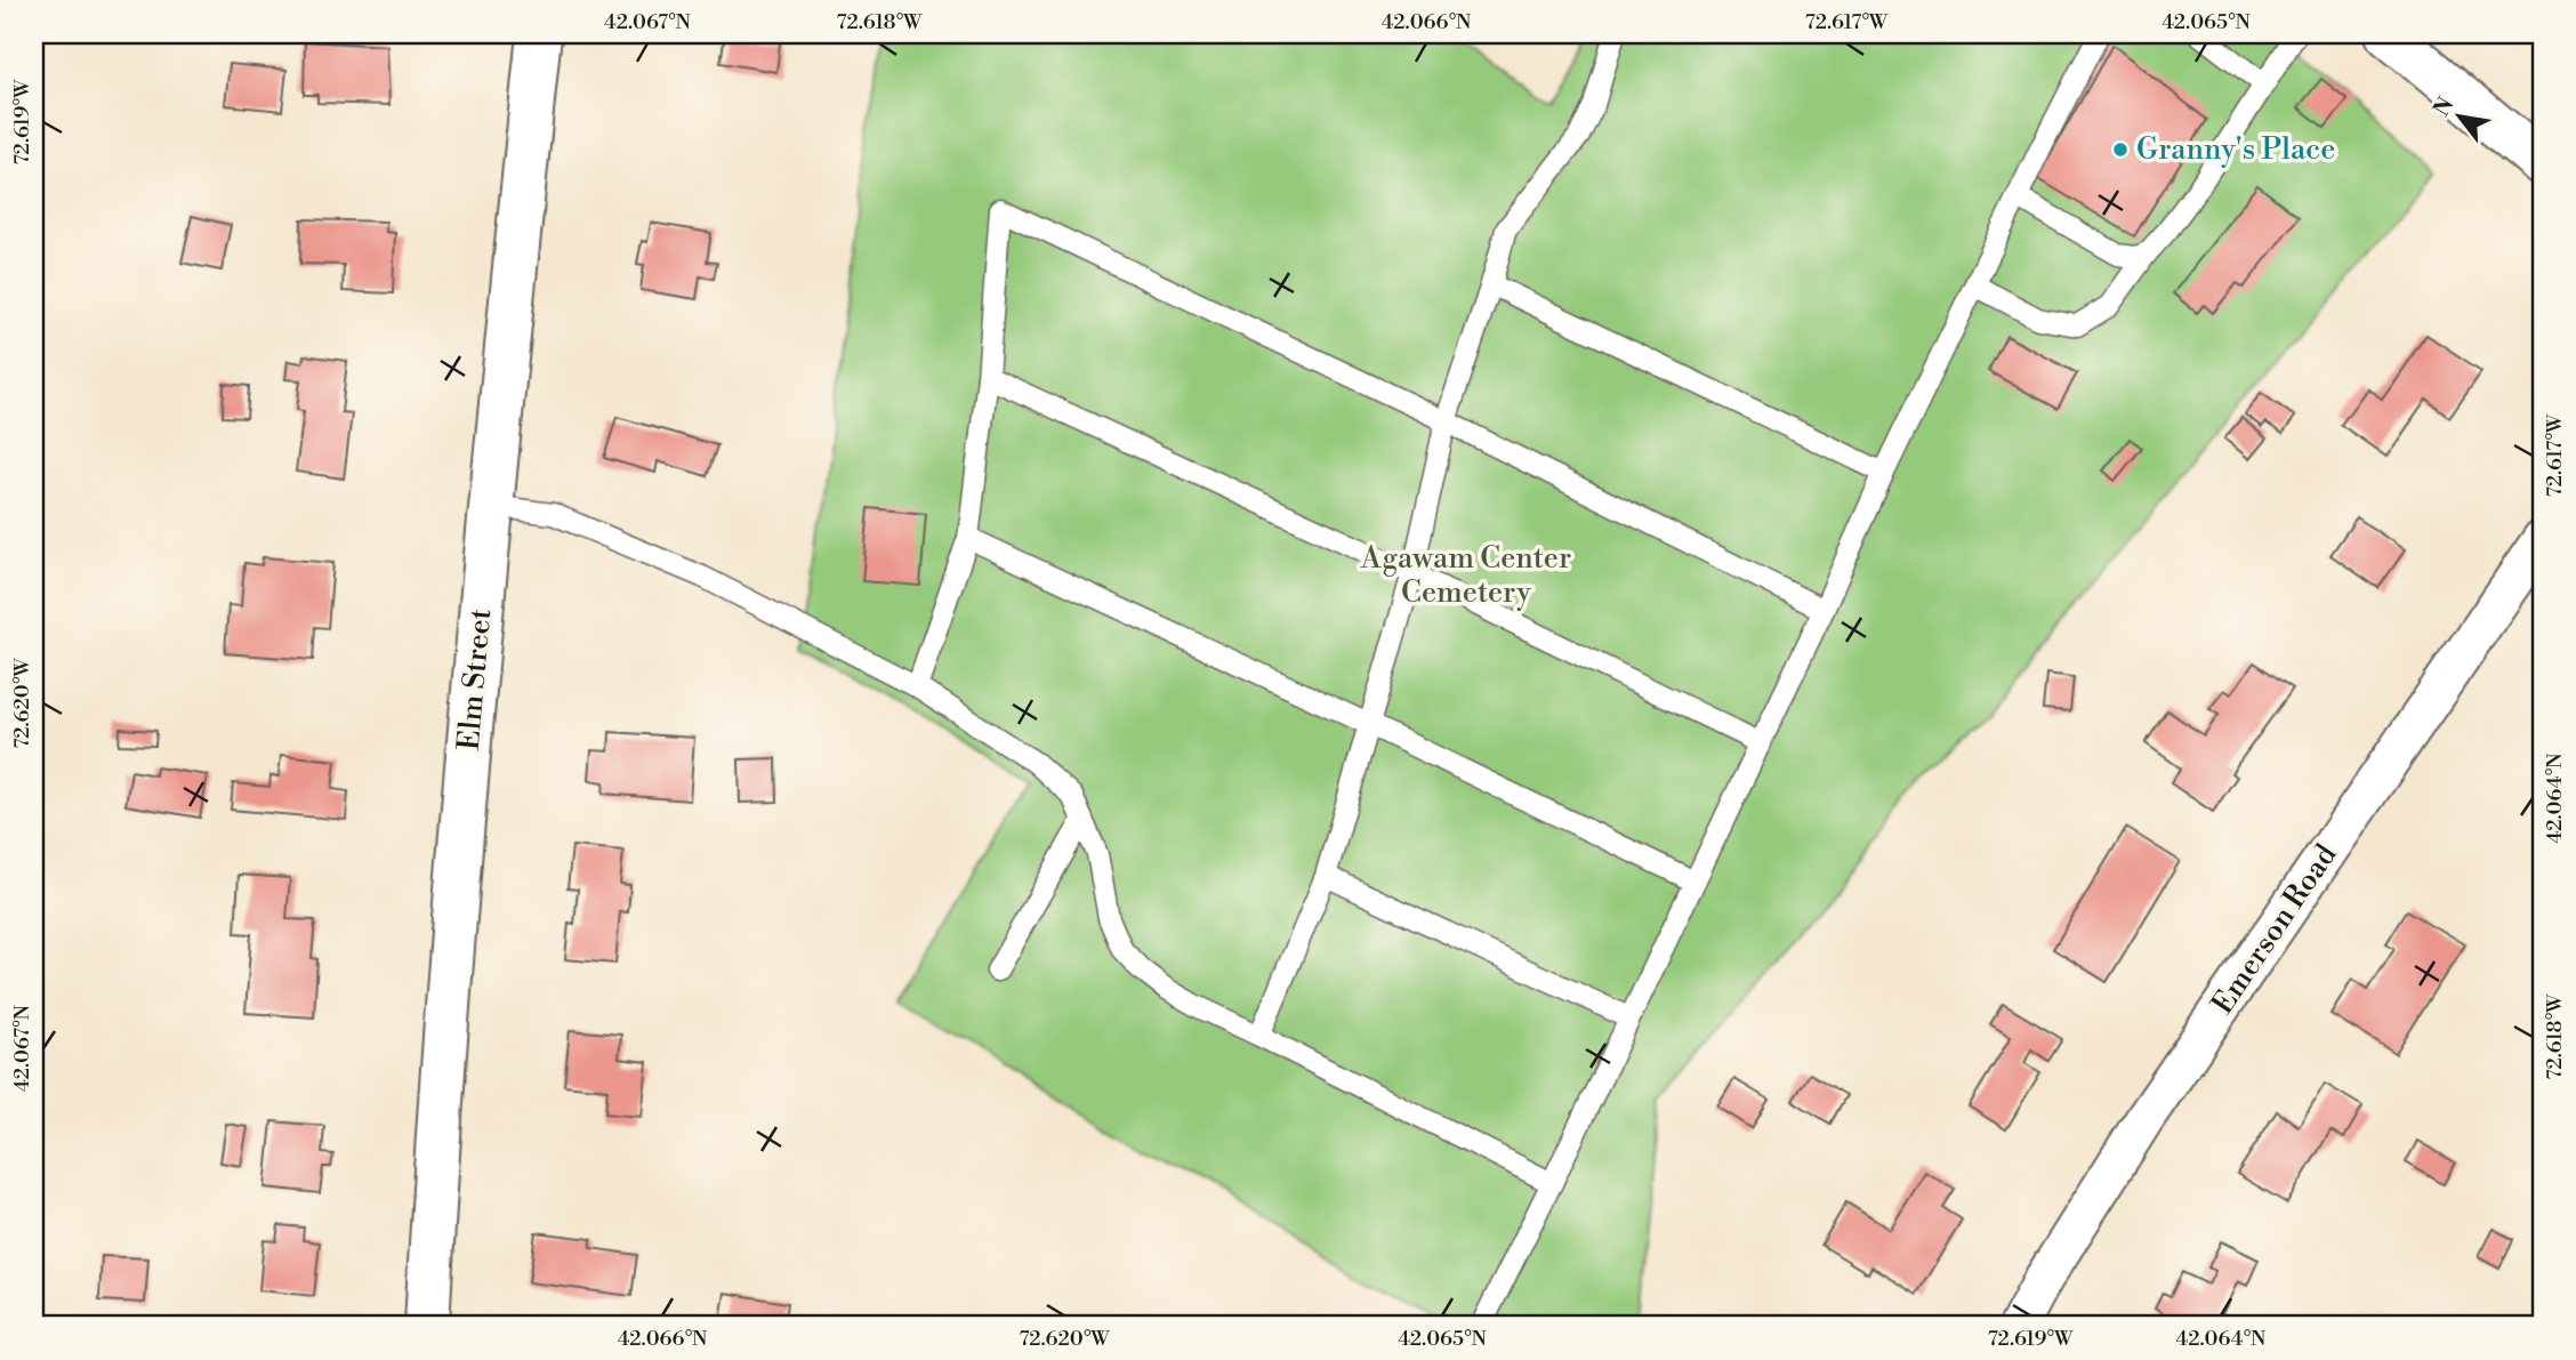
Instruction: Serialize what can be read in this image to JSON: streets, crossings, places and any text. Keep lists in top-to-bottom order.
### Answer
{
  "streets": {
    "street": ["Elm Street", "Emerson Road"]
  },
  "parks": ["Agawam Center Cemetery"],
  "places": ["Granny's Place"],
  "north": "top left",
  "coordinates": [
    "42.067°N",
    "72.618°W",
    "42.066°N",
    "72.617°W",
    "42.065°N",
    "72.619°W",
    "72.620°W",
    "42.064°N"
  ]
}
